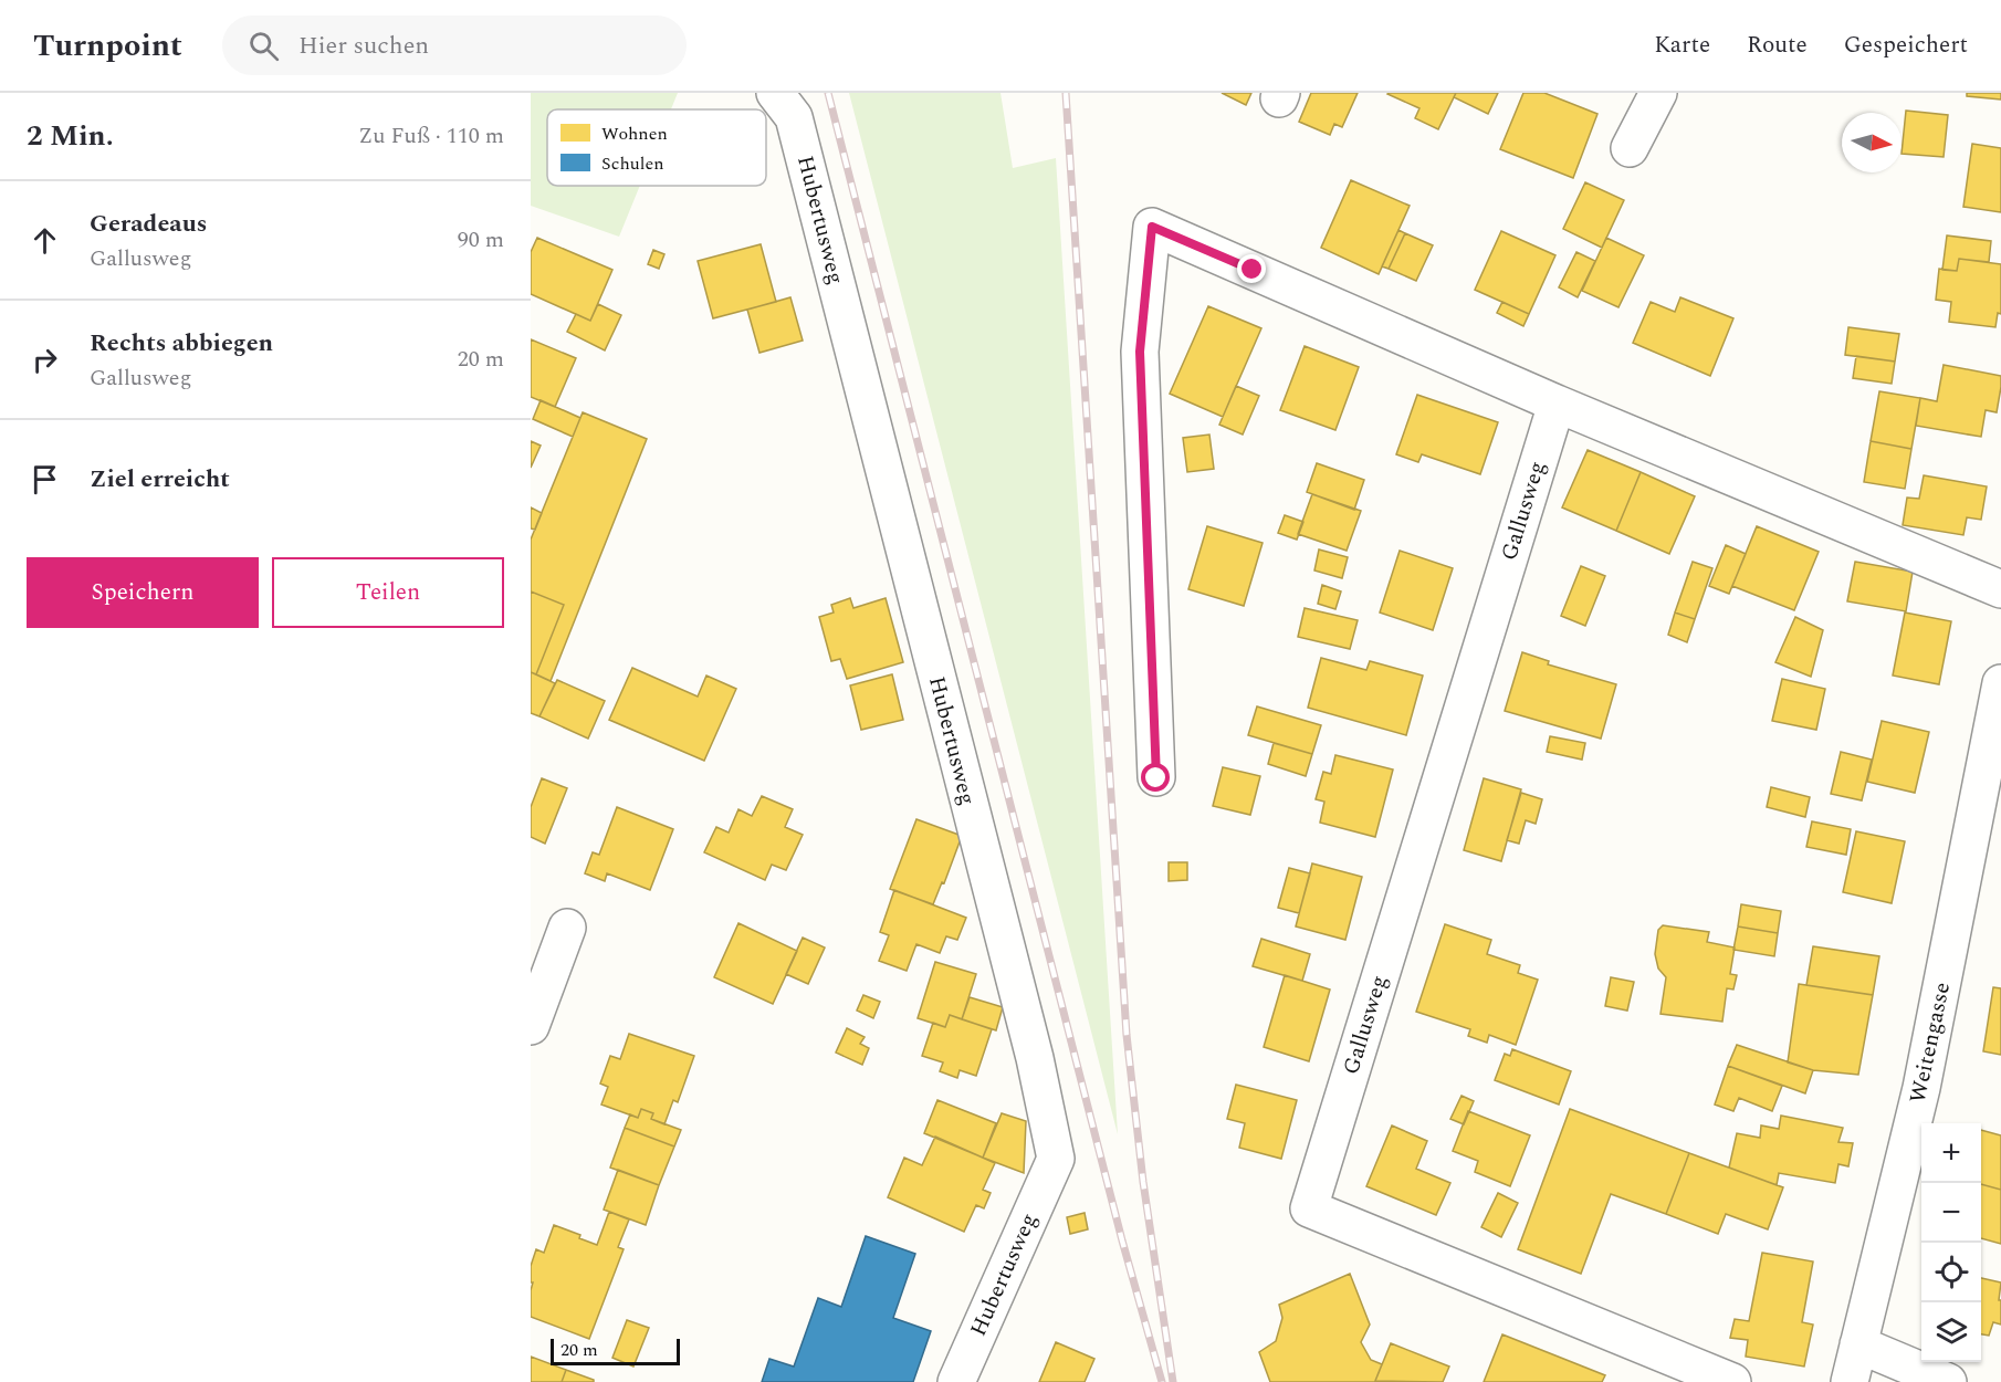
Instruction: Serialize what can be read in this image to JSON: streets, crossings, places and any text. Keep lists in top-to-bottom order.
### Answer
{
  "streets": {
    "street": ["Hubertusweg", "Gallusweg", "Weitengasse"]
  },
  "legend": ["Wohnen", "Schulen"],
  "scale_bar": "20 m",
  "north": "right",
  "page": {
    "header": "Turnpoint",
    "search": "Hier suchen",
    "nav": ["Karte", "Route", "Gespeichert"],
    "heading": ["2 Min.", "Zu Fuß · 110 m"],
    "list": [
      ["Geradeaus", "Gallusweg", "90 m"],
      ["Rechts abbiegen", "Gallusweg", "20 m"],
      "Ziel erreicht"
    ],
    "buttons": ["Speichern", "Teilen"],
    "map_buttons": ["+", "−"],
    "scale": "20 m"
  }
}
